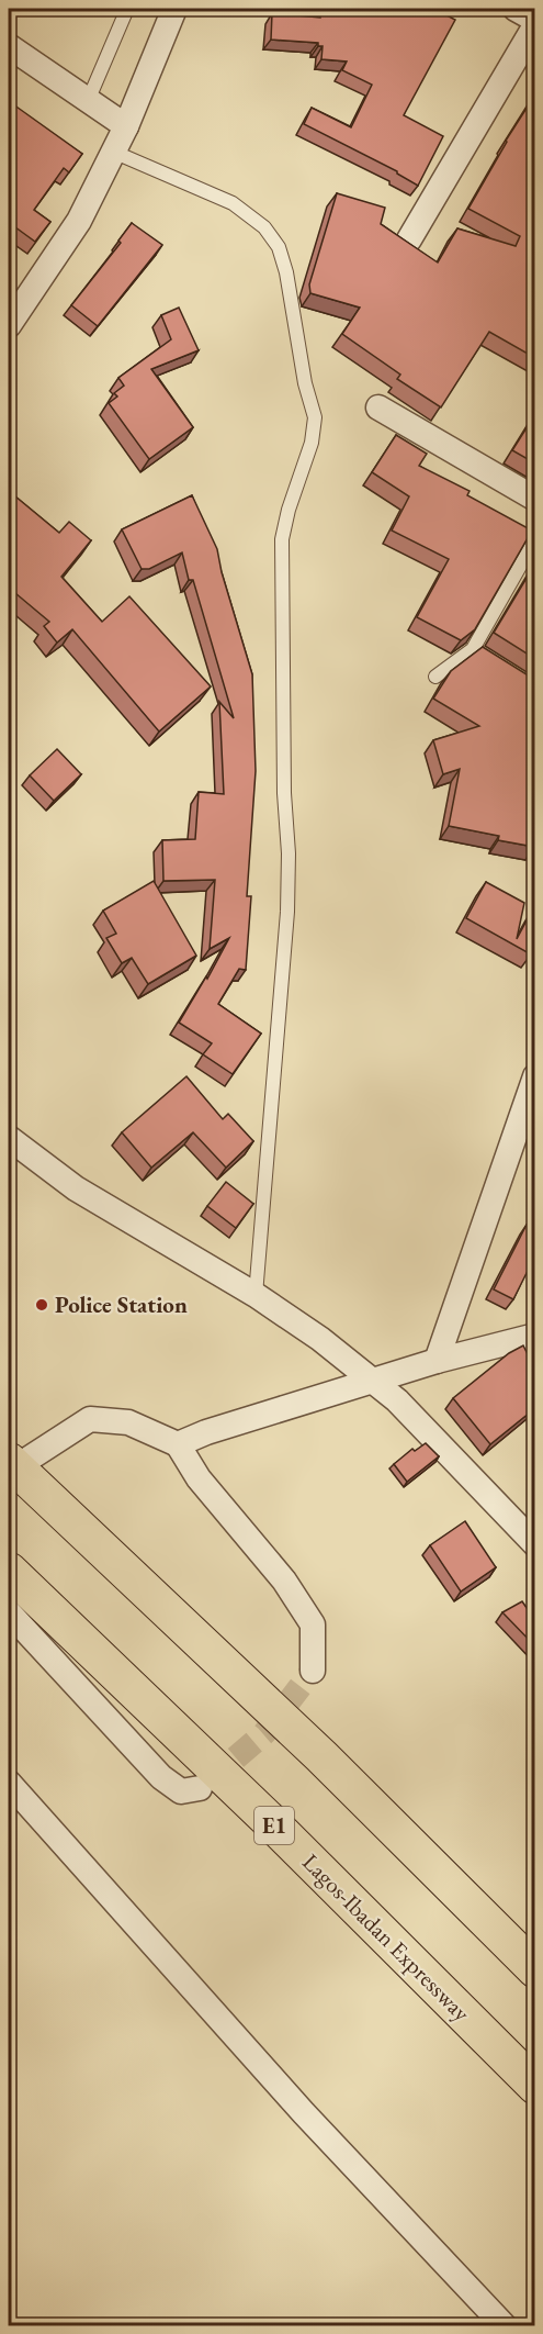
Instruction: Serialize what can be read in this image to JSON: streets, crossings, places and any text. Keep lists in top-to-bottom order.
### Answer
{
  "streets": {
    "highway": ["E1", "Lagos-Ibadan Expressway"]
  },
  "places": ["Police Station"]
}
